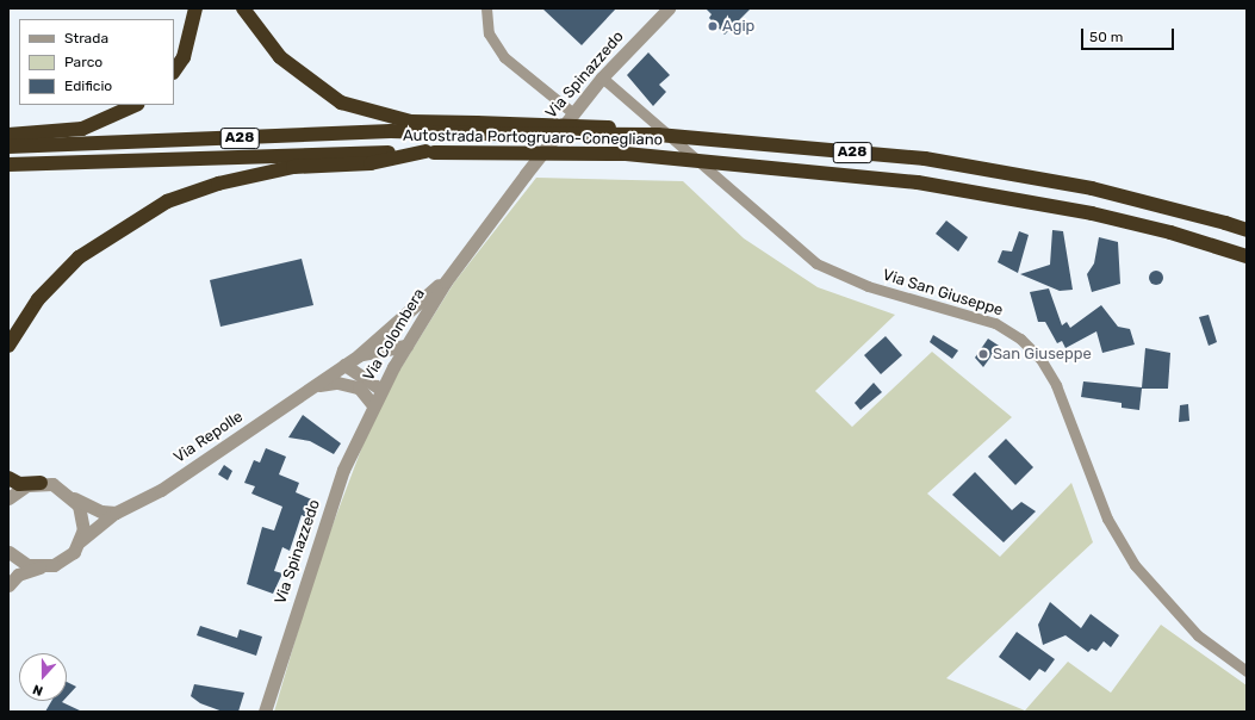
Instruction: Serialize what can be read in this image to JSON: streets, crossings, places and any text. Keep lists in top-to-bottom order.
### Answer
{
  "streets": {
    "highway": ["A28", "Autostrada Portogruaro-Conegliano"],
    "street": [
      "Via Spinazzedo",
      "Via San Giuseppe",
      "Via Colombera",
      "Via Repolle"
    ]
  },
  "crossings": [
    ["Via Spinazzedo", "Via San Giuseppe"],
    ["Via Spinazzedo", "Via Colombera"],
    ["Via Spinazzedo", "Via Repolle"],
    ["Via Colombera", "Via Repolle"]
  ],
  "places": ["Agip", "San Giuseppe"],
  "legend": ["Strada", "Parco", "Edificio"],
  "scale_bar": "50 m",
  "north": "bottom"
}
